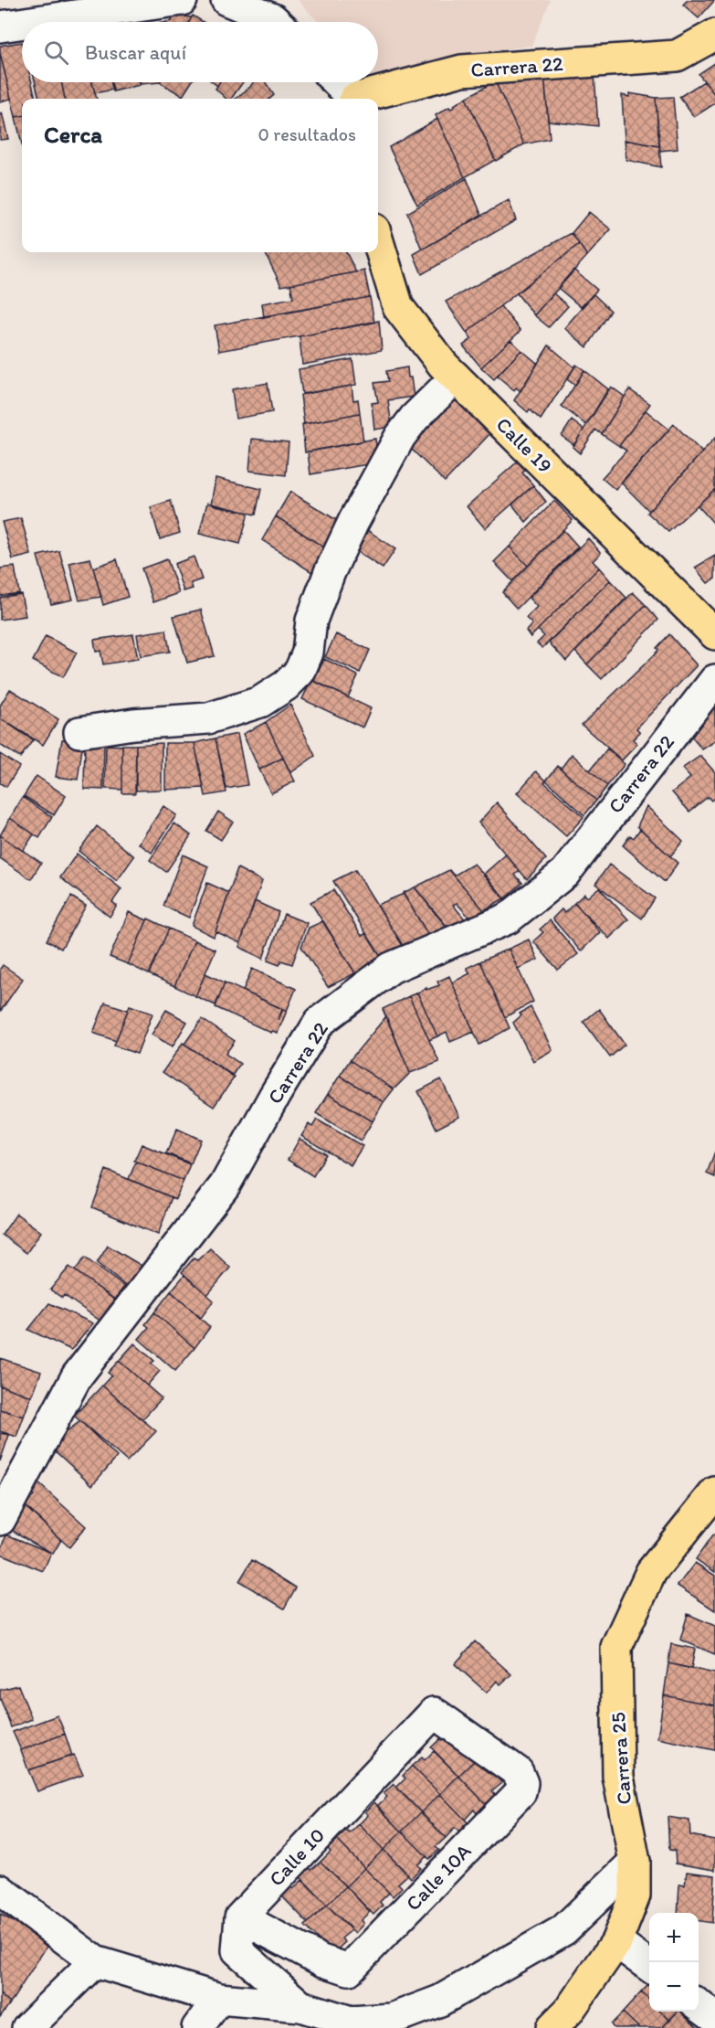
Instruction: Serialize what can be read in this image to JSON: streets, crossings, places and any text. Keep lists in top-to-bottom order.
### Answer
{
  "streets": {
    "main road": ["Carrera 22", "Calle 19", "Carrera 25"],
    "street": ["Calle 10", "Calle 10A"]
  },
  "crossings": [
    ["Calle 10", "Calle 10A"]
  ],
  "page": {
    "search": "Buscar aquí",
    "heading": ["Cerca", "0 resultados"],
    "map_buttons": ["+", "−"]
  }
}
